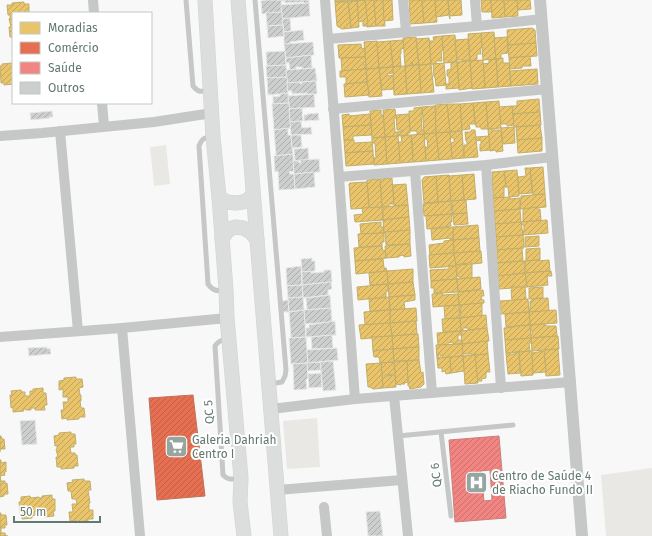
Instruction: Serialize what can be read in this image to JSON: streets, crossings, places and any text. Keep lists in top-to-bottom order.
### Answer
{
  "streets": {
    "lane": ["QC 6"]
  },
  "places": {
    "supermarket": ["Galeria Dahriah Centro I"],
    "hospital": ["Centro de Saúde 4 de Riacho Fundo II"]
  },
  "legend": [
    "Moradias",
    "Comércio",
    "Saúde",
    "Outros"
  ],
  "scale_bar": "50 m"
}
